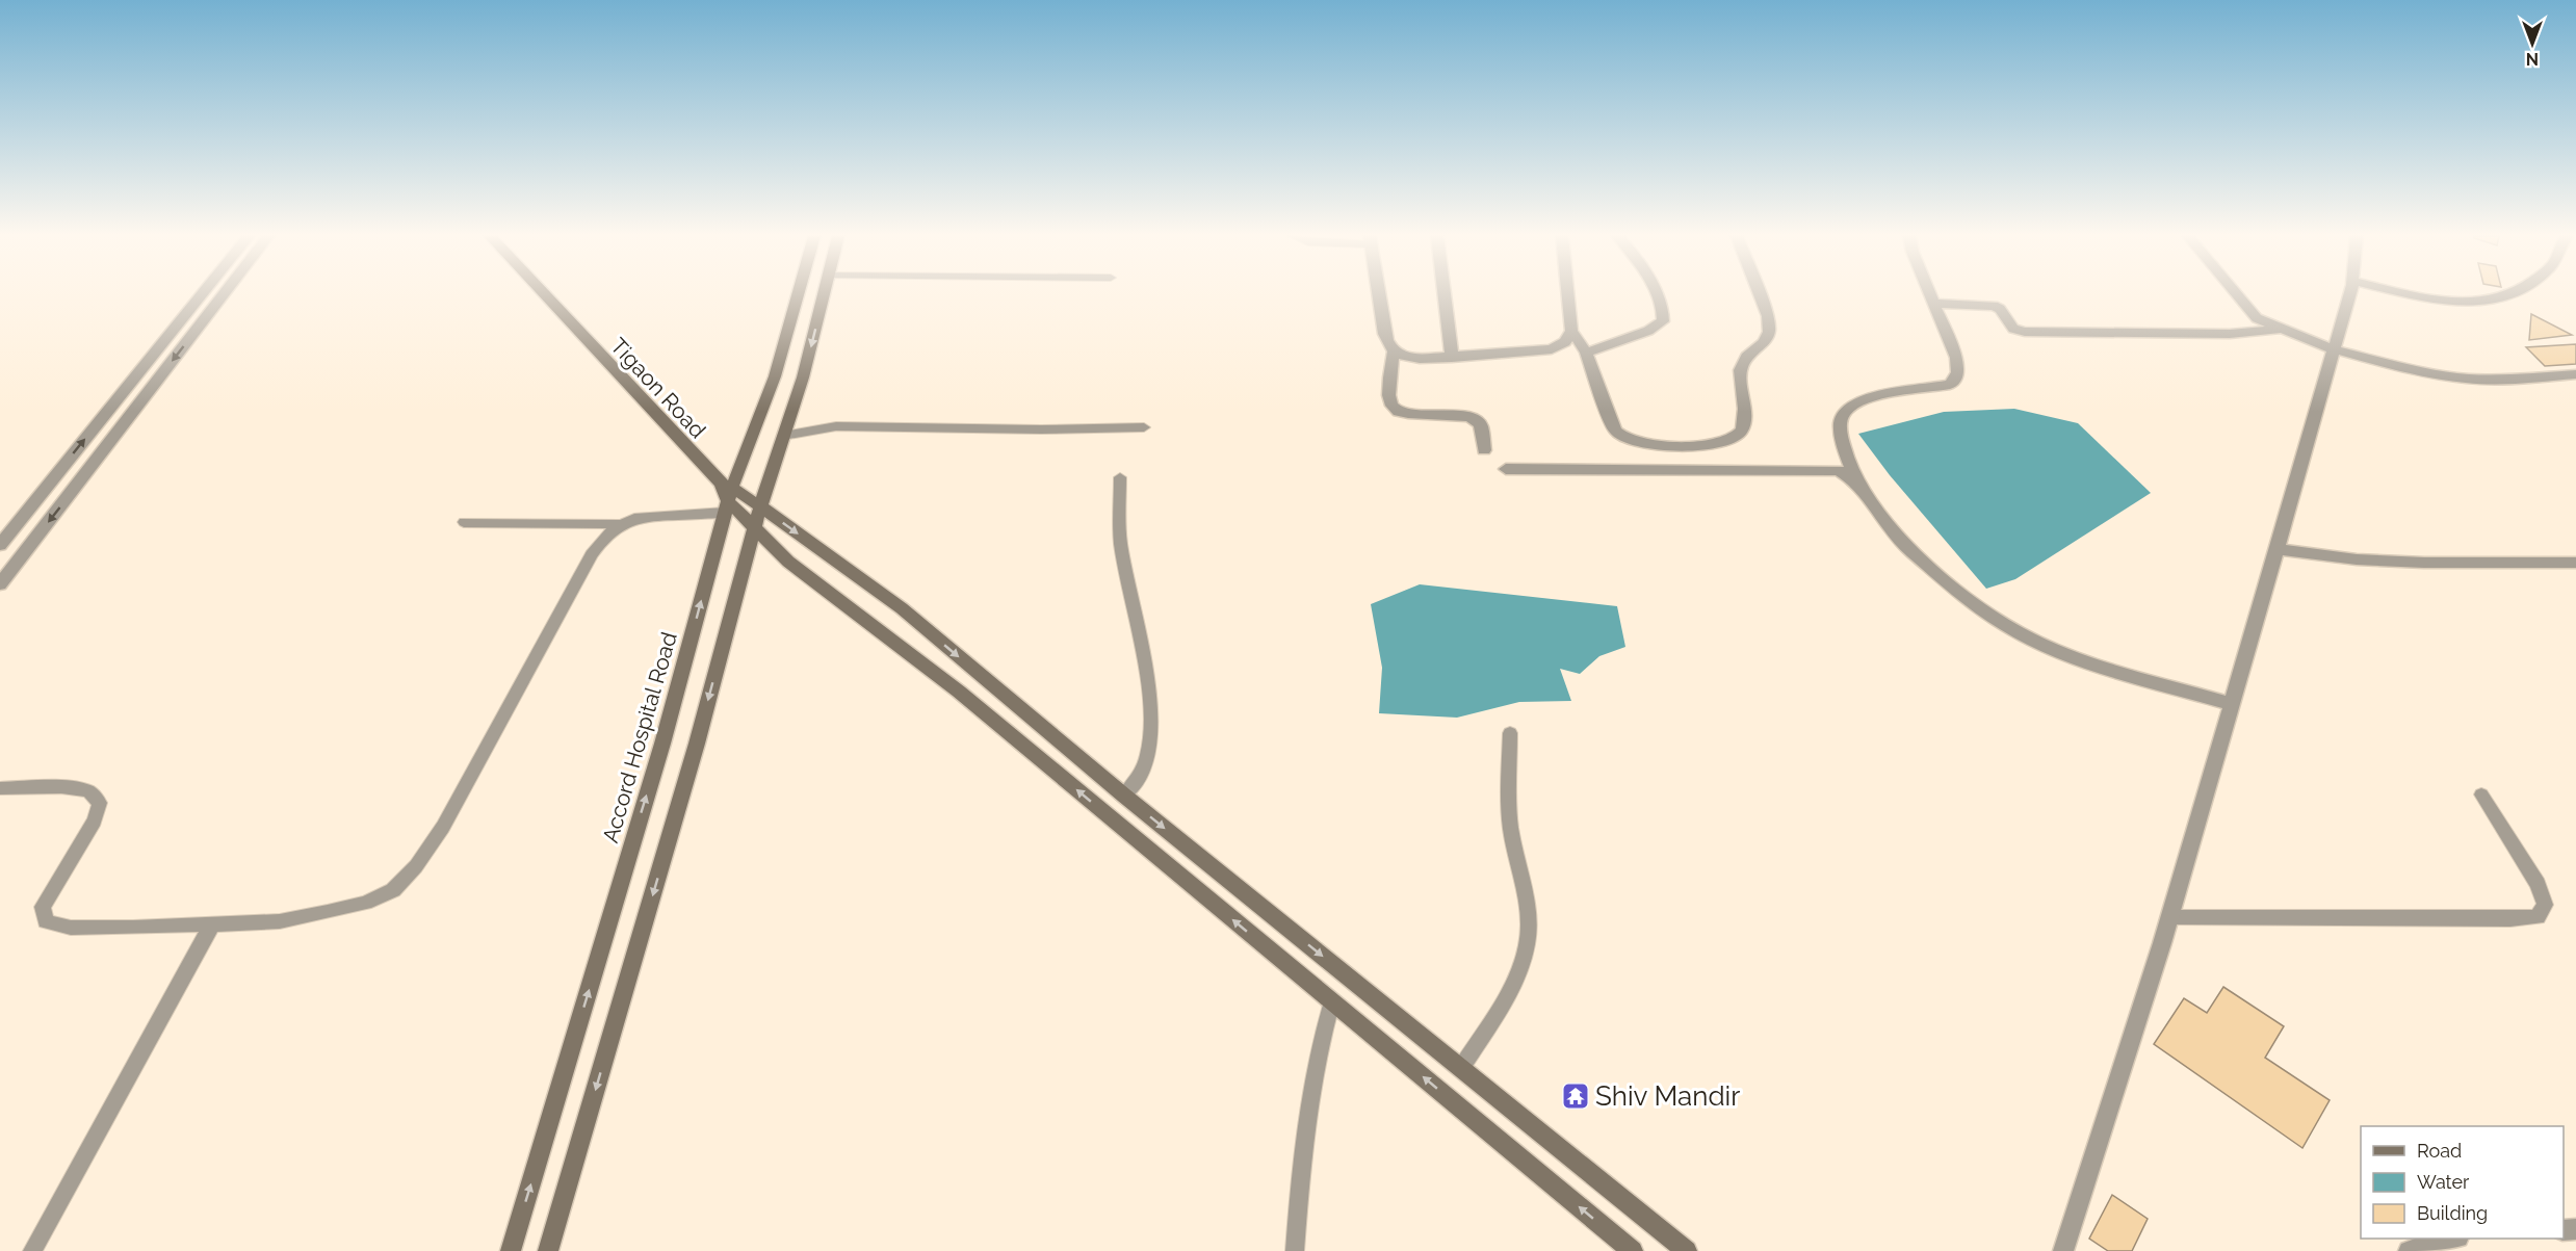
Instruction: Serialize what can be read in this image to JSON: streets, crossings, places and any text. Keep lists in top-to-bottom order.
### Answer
{
  "streets": {
    "street": ["Tigaon Road", "Accord Hospital Road"]
  },
  "crossings": [
    ["Tigaon Road", "Accord Hospital Road"]
  ],
  "places": {
    "temple": ["Shiv Mandir"]
  },
  "legend": ["Road", "Water", "Building"],
  "north": "bottom"
}
